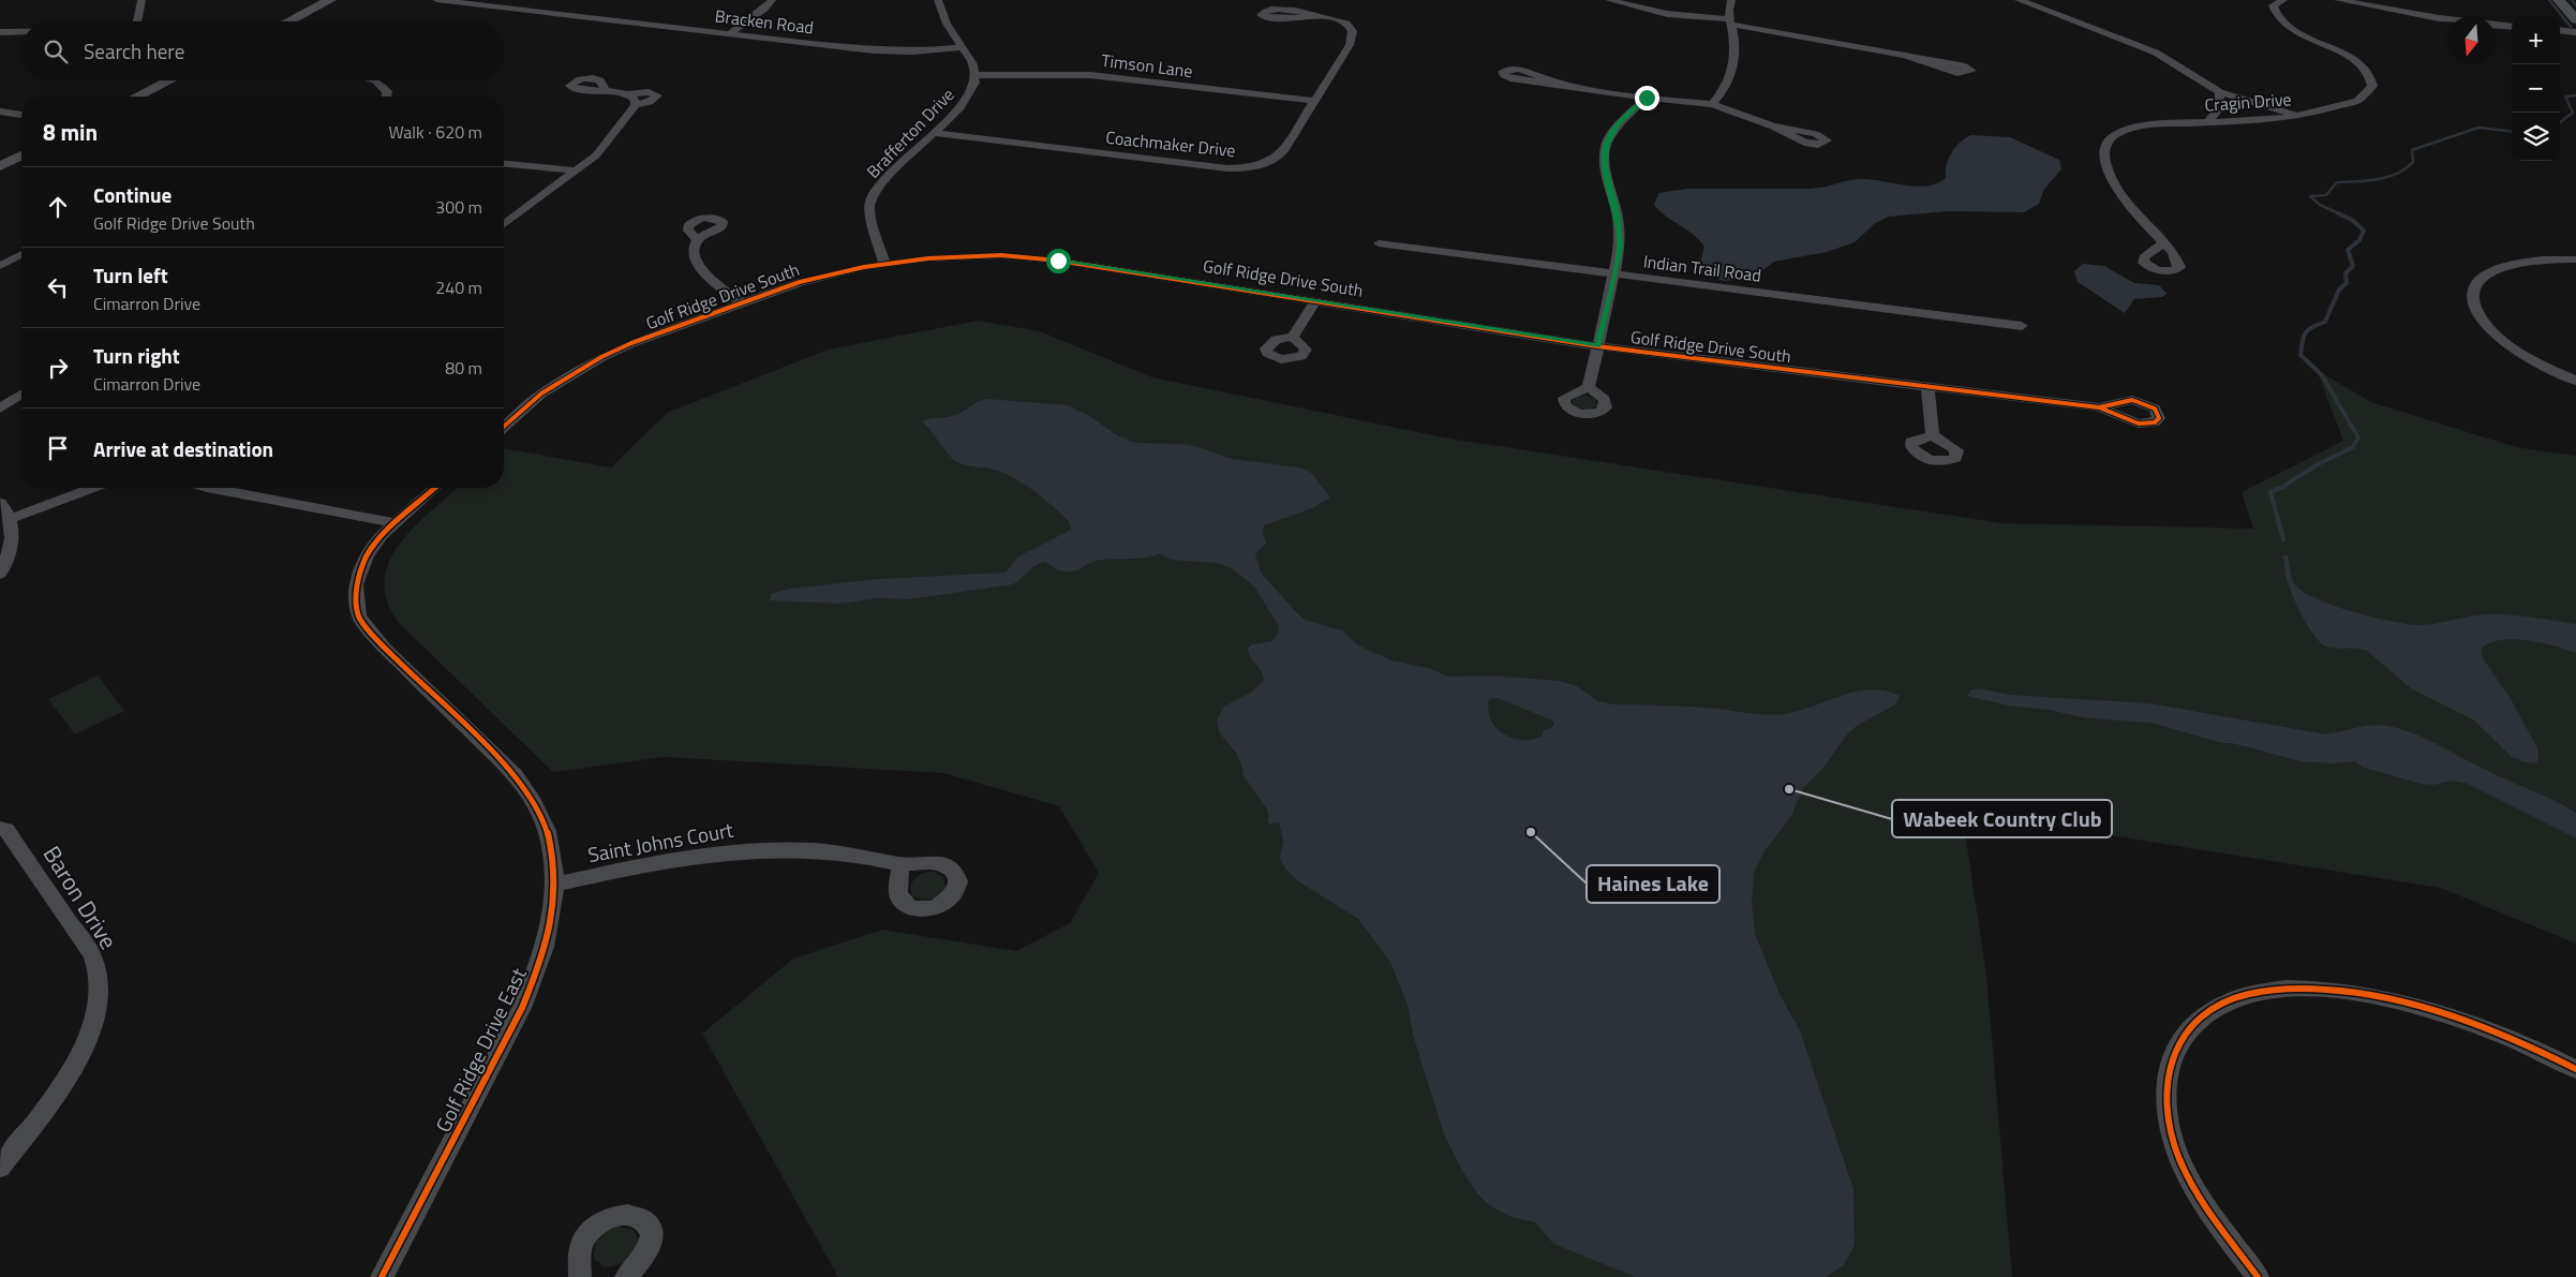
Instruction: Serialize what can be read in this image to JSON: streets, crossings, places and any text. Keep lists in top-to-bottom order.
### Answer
{
  "streets": {
    "street": [
      "Bracken Road",
      "Timson Lane",
      "Cragin Drive",
      "Brafferton Drive",
      "Coachmaker Drive",
      "Indian Trail Road",
      "Golf Ridge Drive South",
      "Saint Johns Court",
      "Baron Drive",
      "Golf Ridge Drive East"
    ]
  },
  "crossings": [
    ["Bracken Road", "Brafferton Drive"],
    ["Timson Lane", "Brafferton Drive"],
    ["Timson Lane", "Coachmaker Drive"],
    ["Brafferton Drive", "Coachmaker Drive"],
    ["Brafferton Drive", "Golf Ridge Drive South"],
    ["Saint Johns Court", "Golf Ridge Drive East"]
  ],
  "places": ["Wabeek Country Club", "Haines Lake"],
  "north": "bottom",
  "page": {
    "map_buttons": ["+", "−"],
    "search": "Search here",
    "heading": ["8 min", "Walk · 620 m"],
    "list": [
      ["Continue", "Golf Ridge Drive South", "300 m"],
      ["Turn left", "Cimarron Drive", "240 m"],
      ["Turn right", "Cimarron Drive", "80 m"],
      "Arrive at destination"
    ]
  }
}
